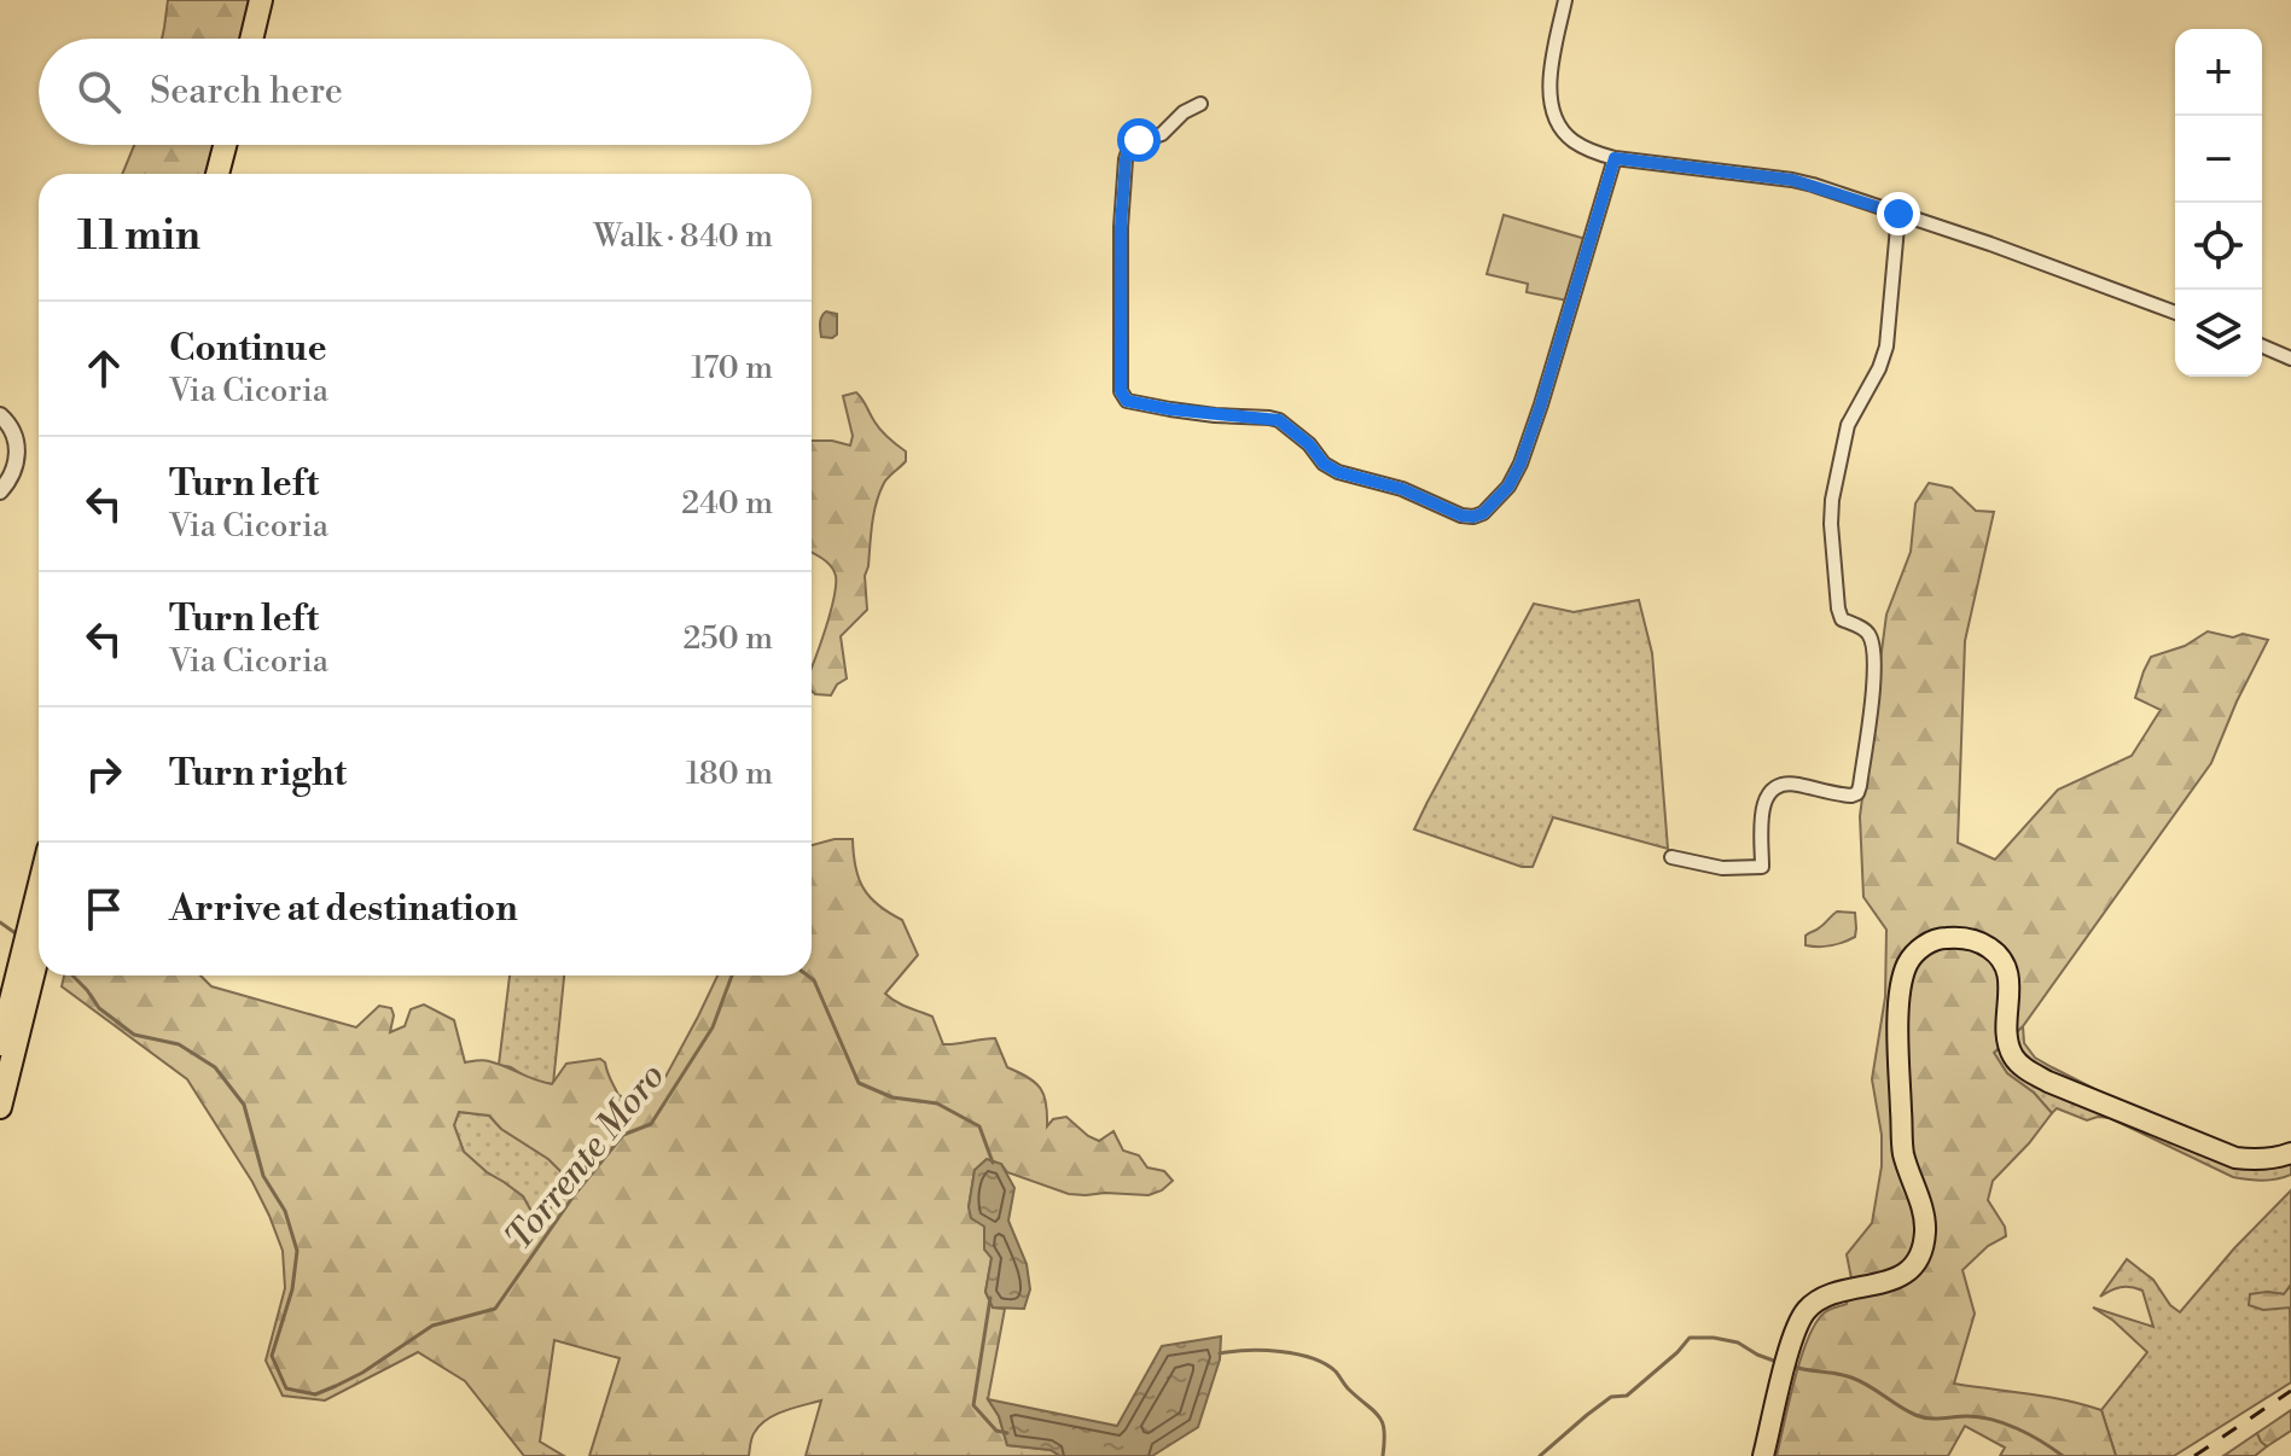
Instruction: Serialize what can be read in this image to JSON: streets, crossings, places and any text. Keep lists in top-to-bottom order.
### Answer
{
  "water": ["Torrente Moro"],
  "page": {
    "map_buttons": ["+", "−"],
    "search": "Search here",
    "heading": ["11 min", "Walk · 840 m"],
    "list": [
      ["Continue", "Via Cicoria", "170 m"],
      ["Turn left", "Via Cicoria", "240 m"],
      ["Turn left", "Via Cicoria", "250 m"],
      ["Turn right", "180 m"],
      "Arrive at destination"
    ]
  }
}
